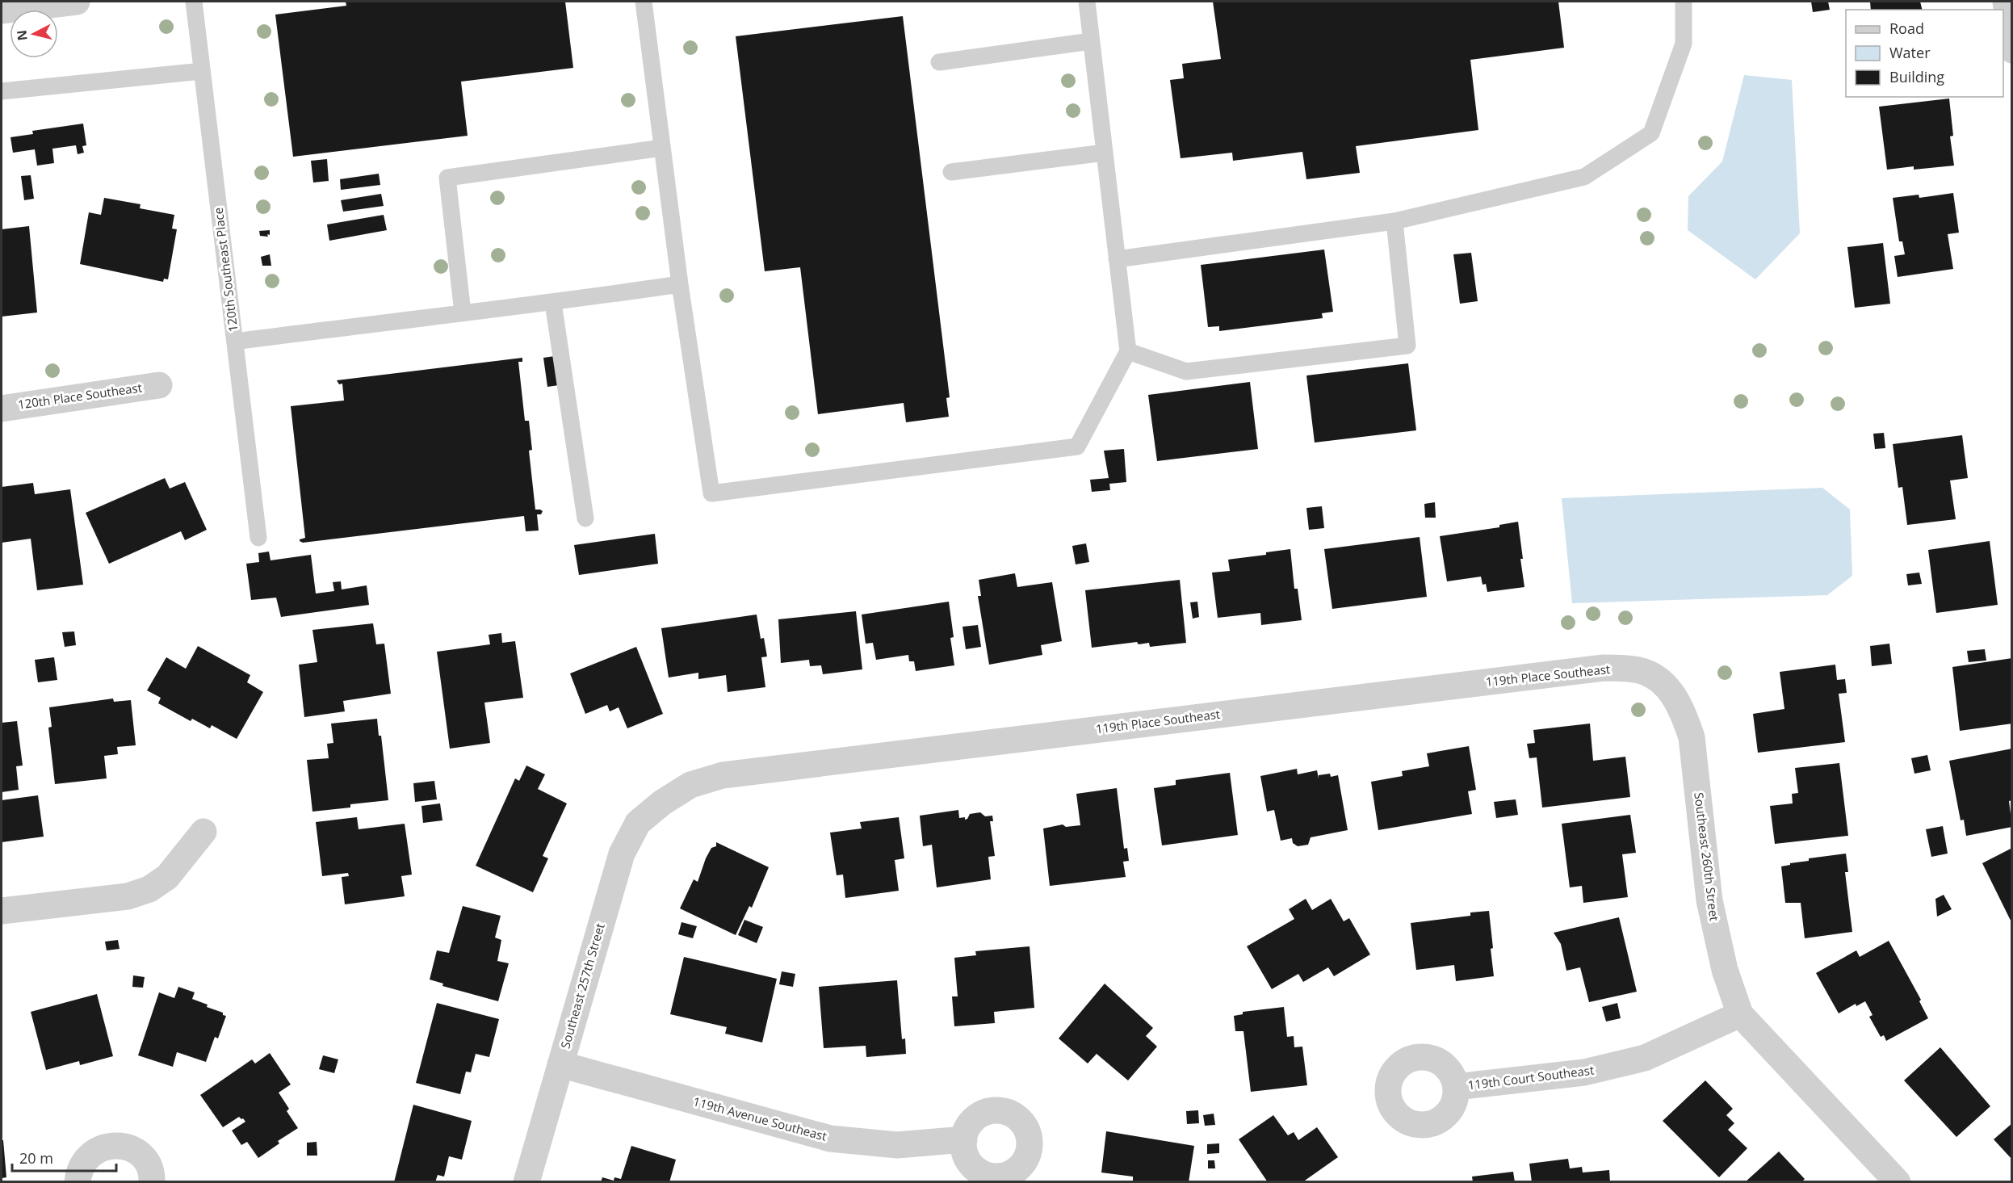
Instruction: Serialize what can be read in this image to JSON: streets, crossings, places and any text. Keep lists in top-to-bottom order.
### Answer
{
  "streets": {
    "street": [
      "120th Place Southeast",
      "119th Place Southeast",
      "Southeast 260th Street",
      "Southeast 257th Street",
      "119th Court Southeast",
      "119th Avenue Southeast"
    ],
    "lane": ["120th Southeast Place"]
  },
  "crossings": [
    ["119th Place Southeast", "Southeast 260th Street"],
    ["119th Place Southeast", "Southeast 257th Street"],
    ["Southeast 260th Street", "119th Court Southeast"],
    ["Southeast 257th Street", "119th Avenue Southeast"]
  ],
  "legend": ["Road", "Water", "Building"],
  "scale_bar": "20 m",
  "north": "left"
}
